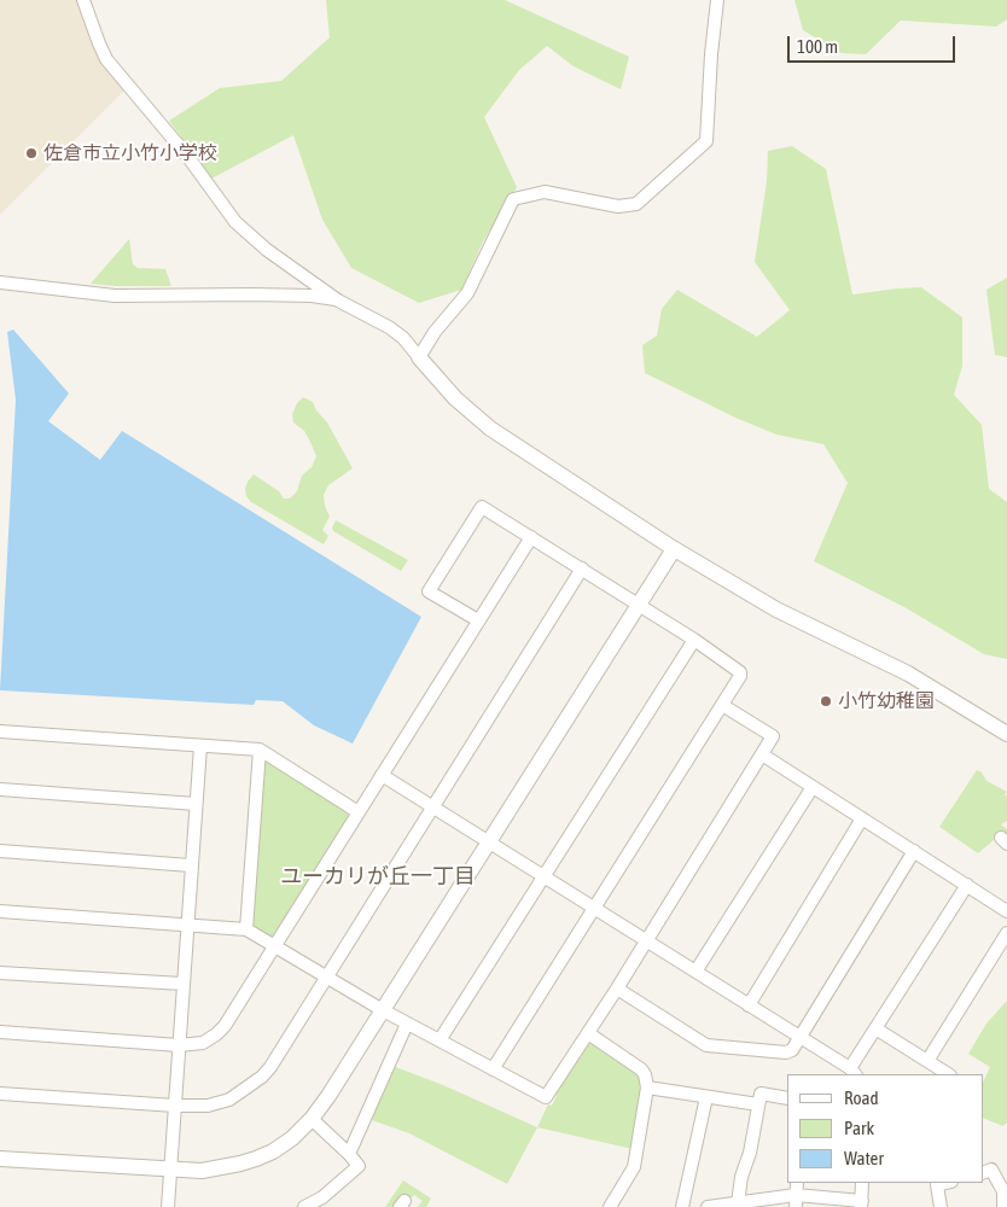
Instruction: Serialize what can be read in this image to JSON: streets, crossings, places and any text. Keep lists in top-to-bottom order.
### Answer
{
  "districts": ["ユーカリが丘一丁目"],
  "places": ["佐倉市立小竹小学校", "小竹幼稚園"],
  "legend": ["Road", "Park", "Water"],
  "scale_bar": "100 m"
}
